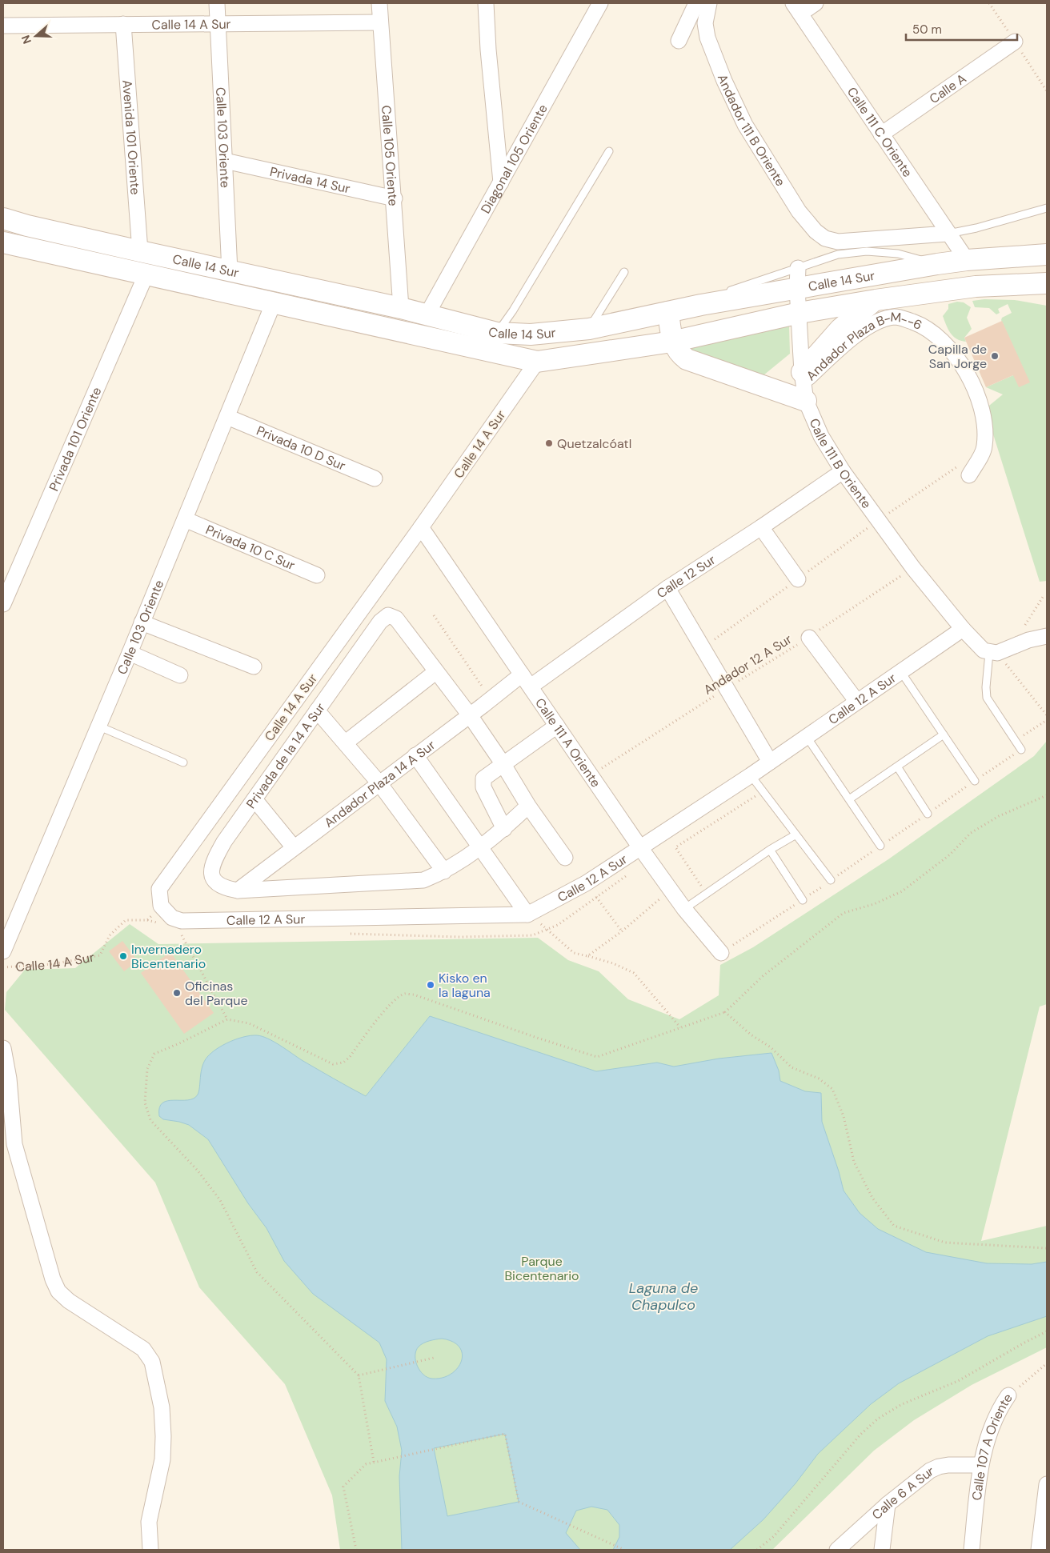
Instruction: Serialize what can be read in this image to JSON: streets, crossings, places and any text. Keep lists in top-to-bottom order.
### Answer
{
  "streets": {
    "main road": ["Calle 14 Sur"],
    "street": [
      "Calle 14 A Sur",
      "Calle A",
      "Andador 111 B Oriente",
      "Calle 111 C Oriente",
      "Calle 103 Oriente",
      "Avenida 101 Oriente",
      "Calle 105 Oriente",
      "Diagonal 105 Oriente",
      "Privada 14 Sur",
      "Andador Plaza B-M--6",
      "Privada 101 Oriente",
      "Privada 10 D Sur",
      "Calle 111 B Oriente",
      "Privada 10 C Sur",
      "Calle 12 Sur",
      "Calle 12 A Sur",
      "Calle 111 A Oriente",
      "Privada de la 14 A Sur",
      "Andador Plaza 14 A Sur",
      "Calle 107 A Oriente",
      "Calle 6 A Sur"
    ],
    "path": ["Andador 12 A Sur"]
  },
  "crossings": [
    ["Calle 14 A Sur", "Calle 103 Oriente"],
    ["Calle 14 A Sur", "Avenida 101 Oriente"],
    ["Calle 14 A Sur", "Calle 105 Oriente"],
    ["Calle 14 A Sur", "Calle 14 Sur"],
    ["Calle 14 A Sur", "Calle 111 A Oriente"],
    ["Calle A", "Calle 111 C Oriente"],
    ["Andador 111 B Oriente", "Calle 111 C Oriente"],
    ["Calle 111 C Oriente", "Calle 14 Sur"],
    ["Calle 103 Oriente", "Privada 14 Sur"],
    ["Calle 103 Oriente", "Calle 14 Sur"],
    ["Calle 103 Oriente", "Privada 10 D Sur"],
    ["Calle 103 Oriente", "Privada 10 C Sur"],
    ["Avenida 101 Oriente", "Calle 14 Sur"],
    ["Calle 105 Oriente", "Privada 14 Sur"],
    ["Calle 105 Oriente", "Calle 14 Sur"],
    ["Diagonal 105 Oriente", "Calle 14 Sur"],
    ["Calle 14 Sur", "Privada 101 Oriente"],
    ["Calle 14 Sur", "Calle 111 B Oriente"],
    ["Andador Plaza B-M--6", "Calle 111 B Oriente"],
    ["Calle 111 B Oriente", "Calle 12 Sur"],
    ["Calle 111 B Oriente", "Andador 12 A Sur"],
    ["Calle 111 B Oriente", "Calle 12 A Sur"],
    ["Calle 12 Sur", "Calle 111 A Oriente"],
    ["Andador 12 A Sur", "Calle 111 A Oriente"],
    ["Calle 12 A Sur", "Calle 111 A Oriente"],
    ["Calle 111 A Oriente", "Andador Plaza 14 A Sur"],
    ["Privada de la 14 A Sur", "Andador Plaza 14 A Sur"],
    ["Calle 107 A Oriente", "Calle 6 A Sur"]
  ],
  "water": ["Laguna de Chapulco"],
  "parks": ["Parque Bicentenario"],
  "places": [
    "Capilla de San Jorge",
    "Quetzalcóatl",
    "Invernadero Bicentenario",
    "Kisko en la laguna",
    "Oficinas del Parque"
  ],
  "scale_bar": "50 m",
  "north": "left"
}
